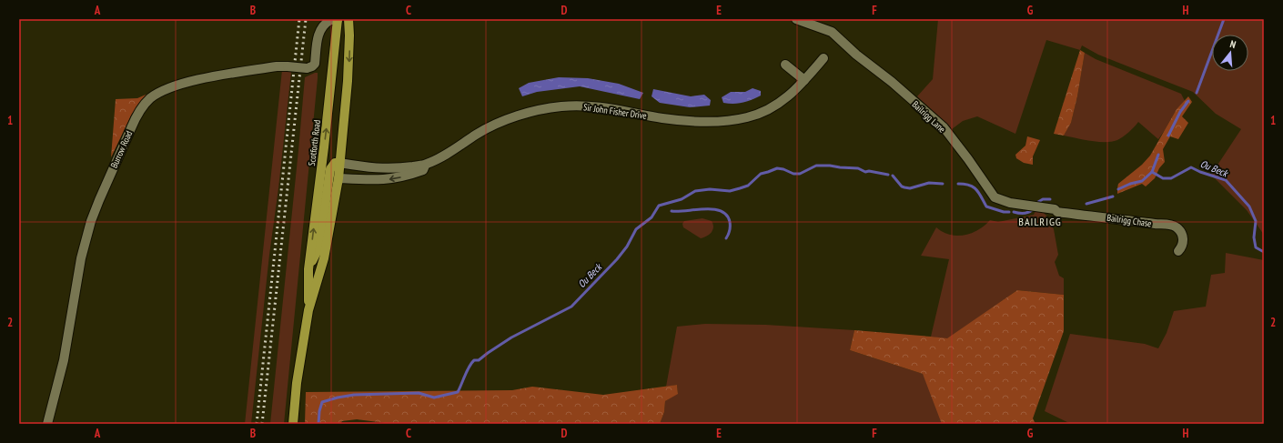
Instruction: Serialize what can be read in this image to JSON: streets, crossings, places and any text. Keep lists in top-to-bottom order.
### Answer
{
  "streets": {
    "main road": ["Scotforth Road"],
    "street": [
      "Sir John Fisher Drive",
      "Bailrigg Lane",
      "Burrow Road",
      "Bailrigg Chase"
    ]
  },
  "crossings": [
    ["Sir John Fisher Drive", "Scotforth Road"],
    ["Bailrigg Lane", "Bailrigg Chase"],
    ["Scotforth Road", "Burrow Road"]
  ],
  "districts": ["BAILRIGG"],
  "water": ["Ou Beck"],
  "north": "top",
  "grid": {
    "columns": [
      "A",
      "B",
      "C",
      "D",
      "E",
      "F",
      "G",
      "H"
    ],
    "rows": ["1", "2"]
  }
}
